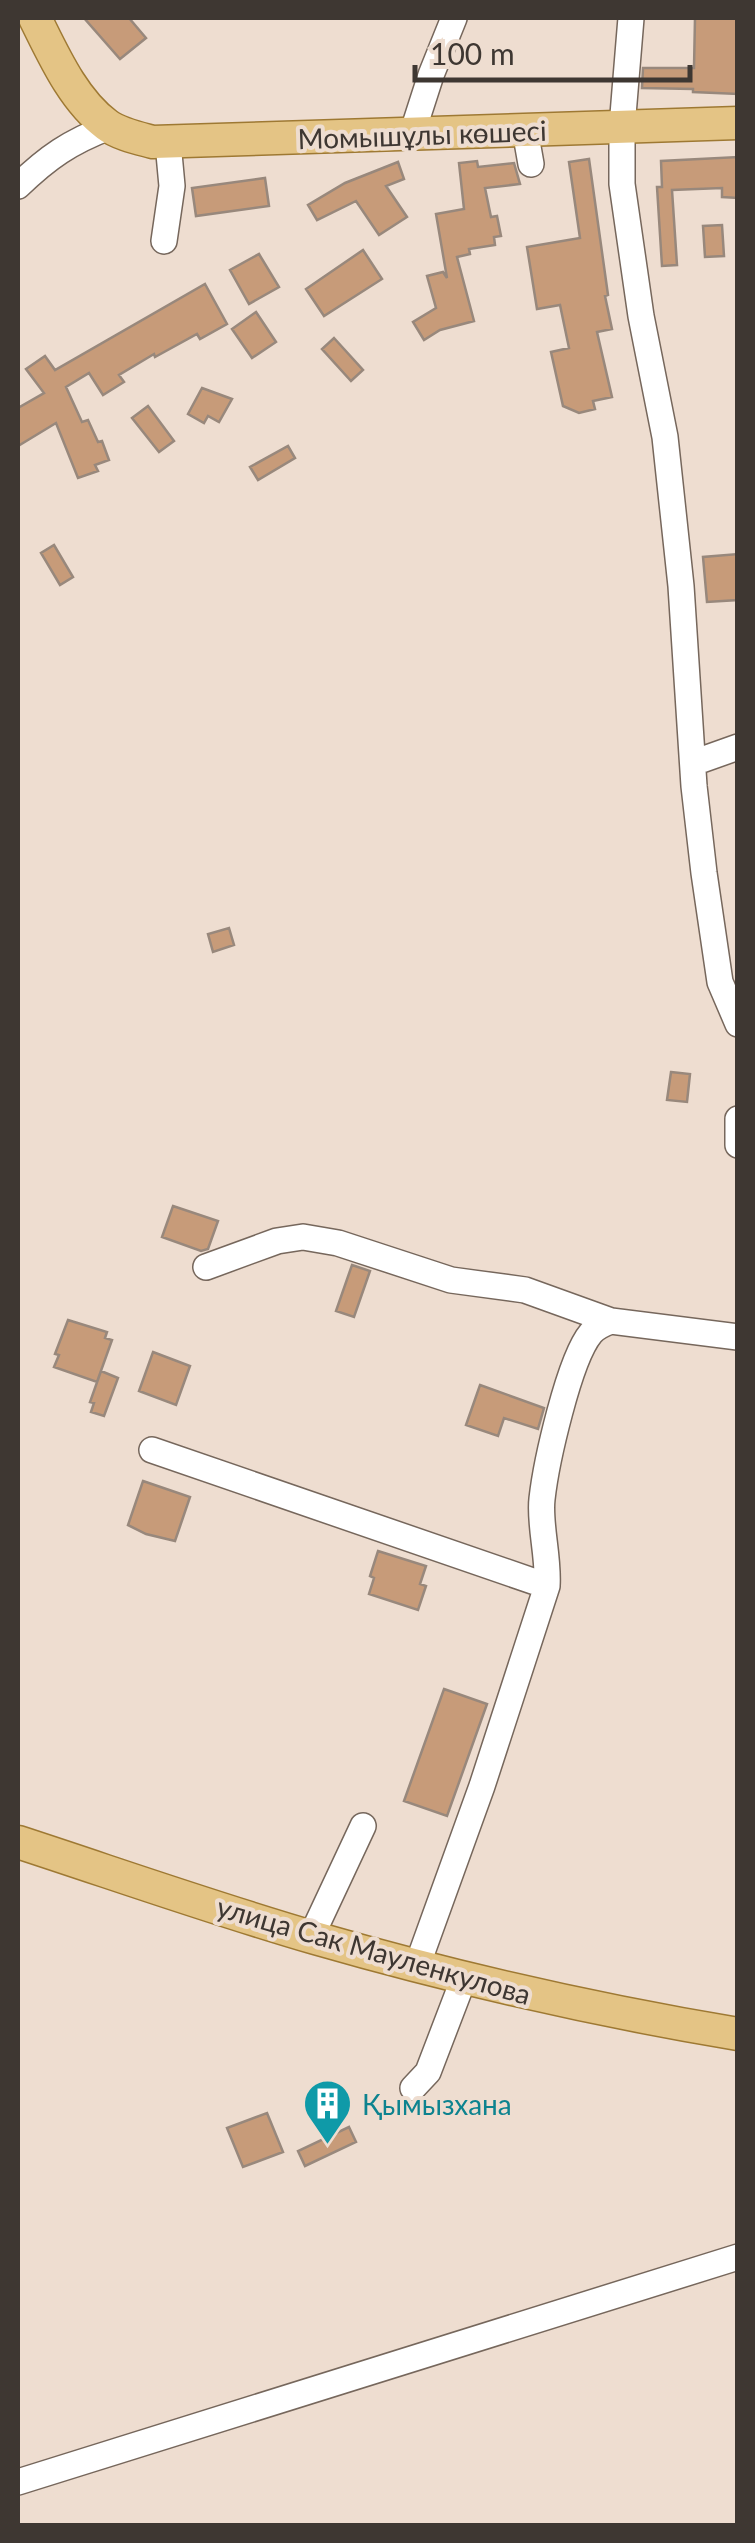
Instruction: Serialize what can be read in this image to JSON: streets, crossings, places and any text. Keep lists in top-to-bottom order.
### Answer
{
  "streets": {
    "main road": ["Момышұлы көшесі", "улица Сак Мауленкулова"]
  },
  "places": {
    "building": ["Қымызхана"]
  },
  "scale_bar": "100 m"
}
